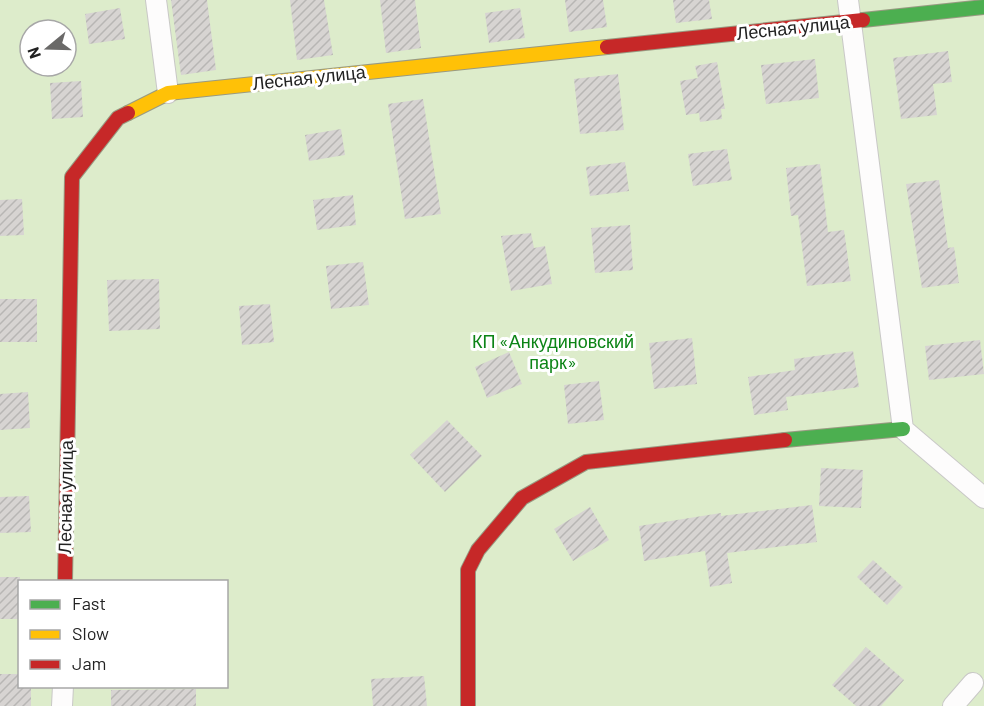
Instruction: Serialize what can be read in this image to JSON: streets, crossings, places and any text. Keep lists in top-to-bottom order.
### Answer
{
  "streets": {
    "street": ["Лесная улица"]
  },
  "parks": ["КП «Анкудиновский парк»"],
  "legend": ["Fast", "Slow", "Jam"],
  "north": "left"
}
